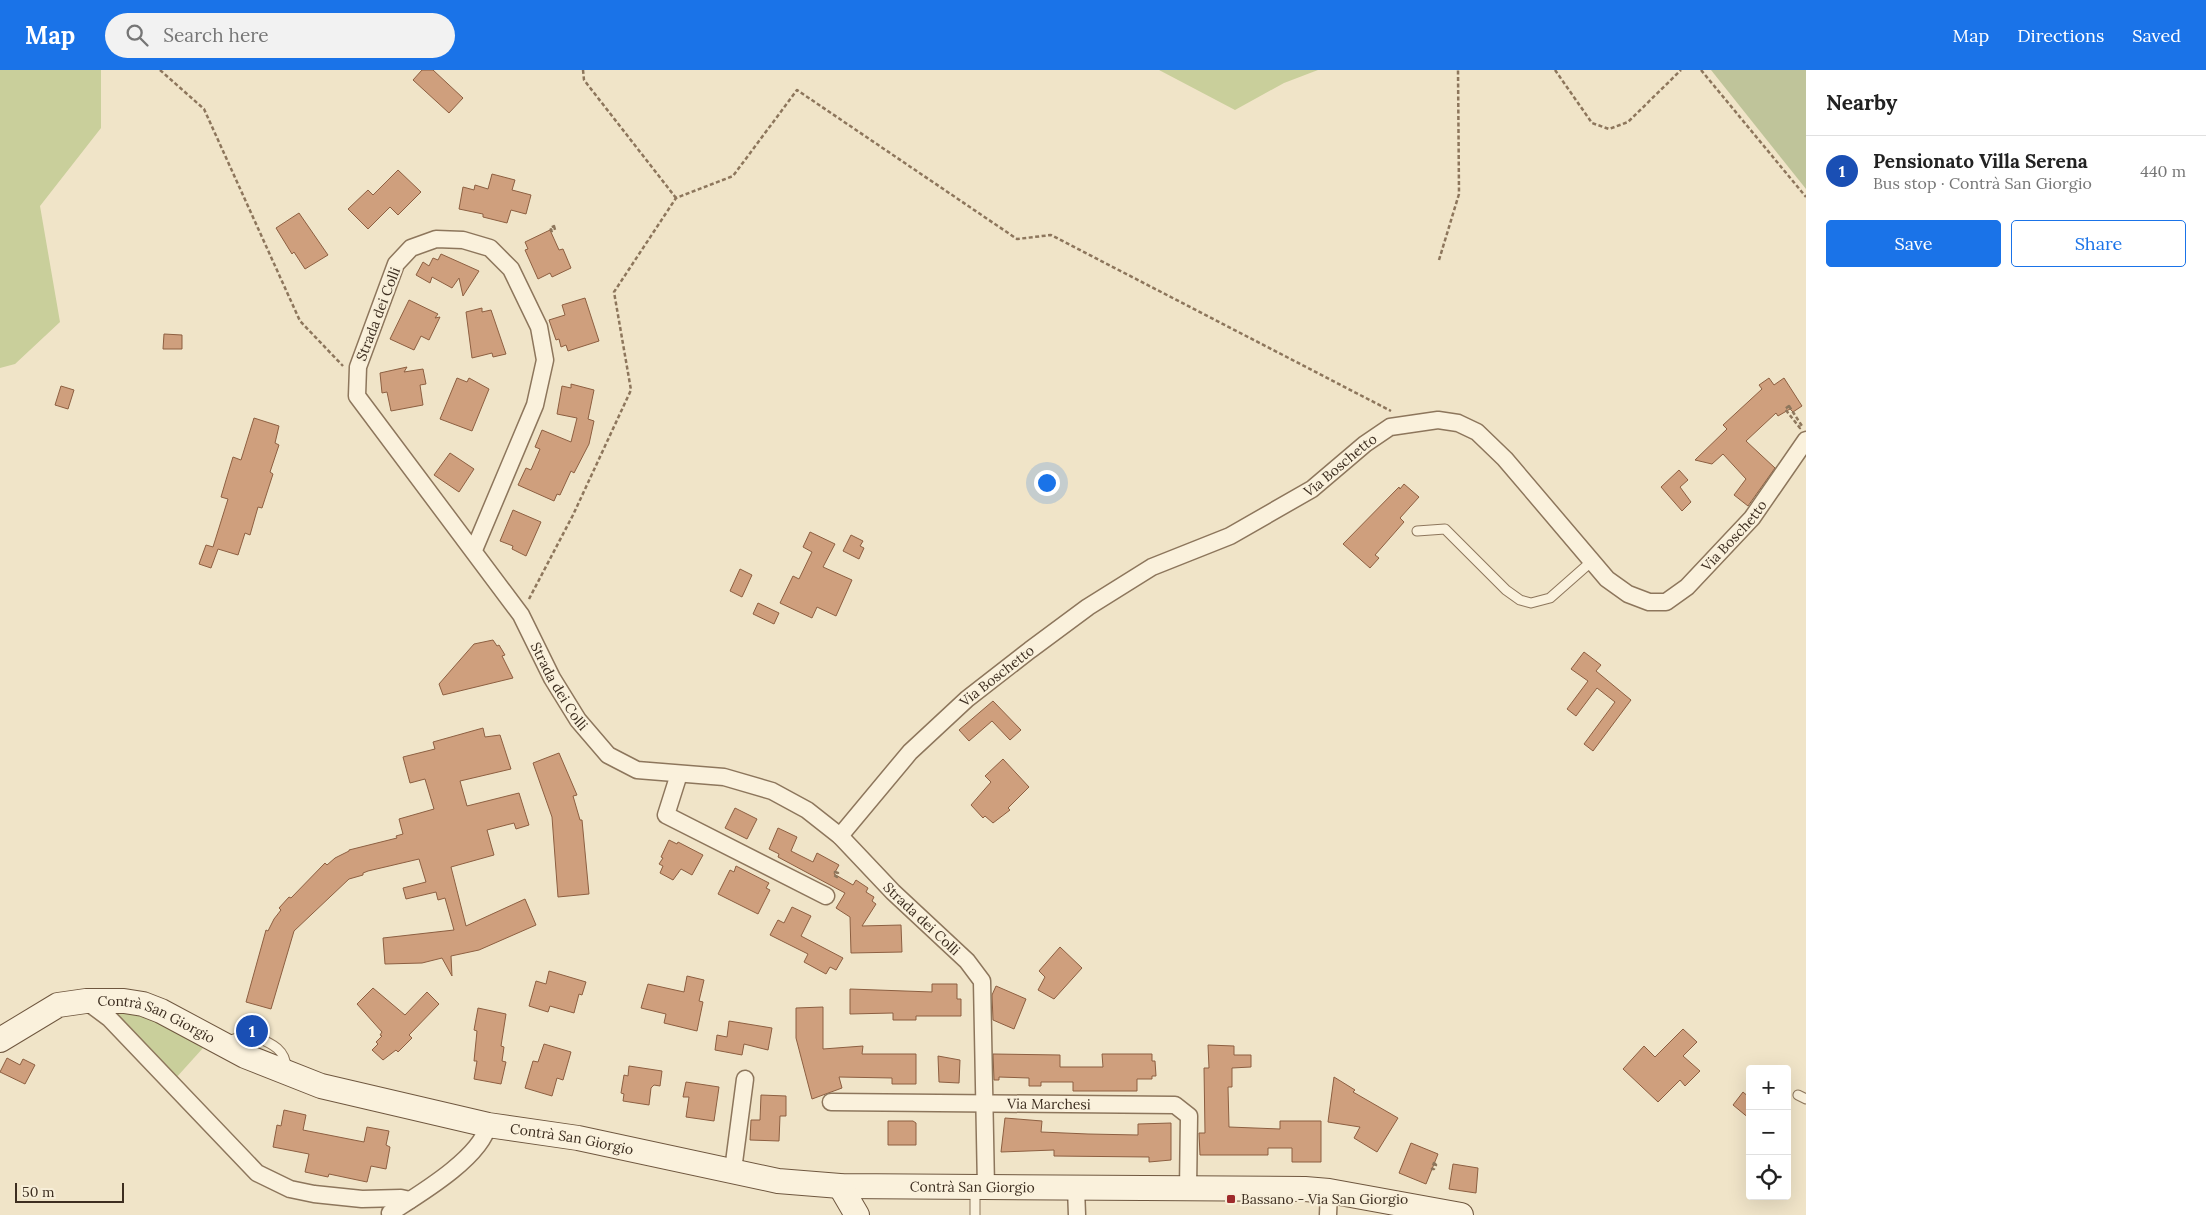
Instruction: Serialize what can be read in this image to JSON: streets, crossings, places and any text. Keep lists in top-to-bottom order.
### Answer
{
  "streets": {
    "street": [
      "Strada dei Colli",
      "Via Boschetto",
      "Contrà San Giorgio",
      "Via Marchesi"
    ]
  },
  "crossings": [
    ["Strada dei Colli", "Via Boschetto"],
    ["Strada dei Colli", "Contrà San Giorgio"],
    ["Strada dei Colli", "Via Marchesi"],
    ["Contrà San Giorgio", "Via Marchesi"]
  ],
  "places": {
    "transit": ["Bassano - Via San Giorgio"]
  },
  "scale_bar": "50 m",
  "page": {
    "header": "Map",
    "search": "Search here",
    "nav": ["Map", "Directions", "Saved"],
    "heading": "Nearby",
    "list": [
      {
        "mark": "1",
        "name": "Pensionato Villa Serena",
        "note": "Bus stop · Contrà San Giorgio",
        "value": "440 m"
      }
    ],
    "buttons": ["Save", "Share"],
    "pins": "1",
    "map_buttons": ["+", "−"],
    "scale": "50 m"
  }
}
